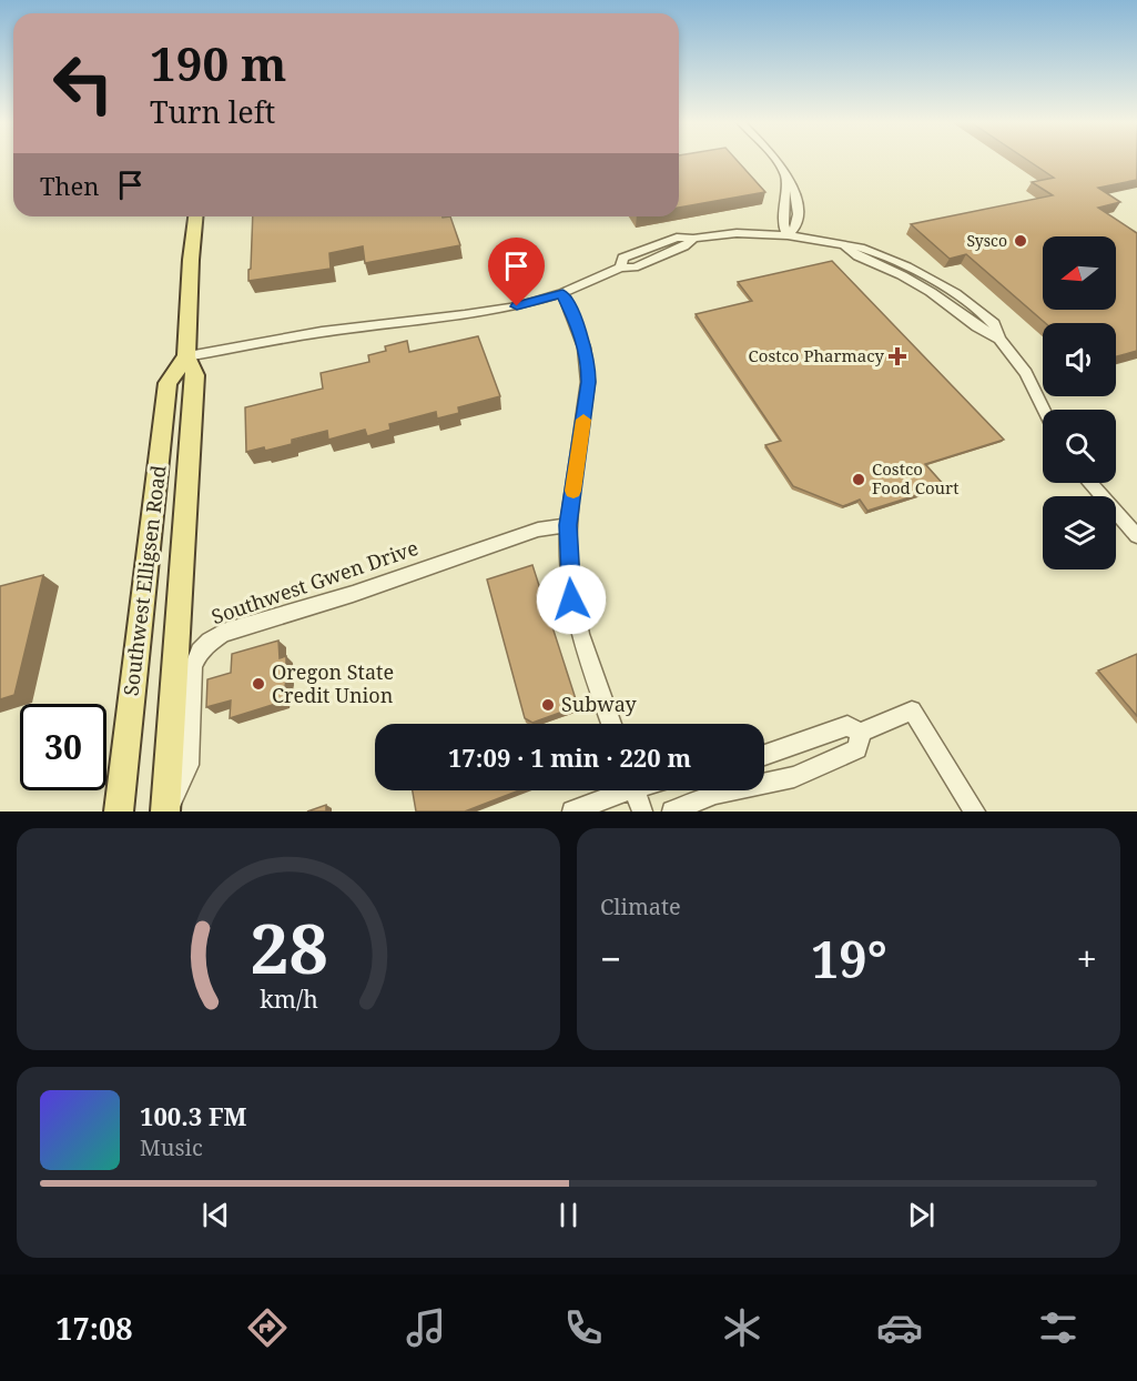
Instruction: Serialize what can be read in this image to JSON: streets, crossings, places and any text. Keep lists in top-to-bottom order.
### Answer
{
  "streets": {
    "main road": ["Southwest Elligsen Road"],
    "street": ["Southwest Gwen Drive"]
  },
  "crossings": [
    ["Southwest Elligsen Road", "Southwest Gwen Drive"]
  ],
  "places": {
    "other": [
      "Sysco",
      "Costco Food Court",
      "Oregon State Credit Union",
      "Subway"
    ],
    "health": ["Costco Pharmacy"]
  },
  "north": "left",
  "page": {
    "turn": ["190 m", "Turn left"],
    "then": "Then",
    "limit": "30",
    "trip": "17:09 · 1 min · 220 m",
    "tile": "Climate",
    "heat": ["−", "19°", "+"],
    "song": ["100.3 FM", "Music"],
    "tabs": "17:08",
    "gauge": ["28", "km/h"]
  }
}
